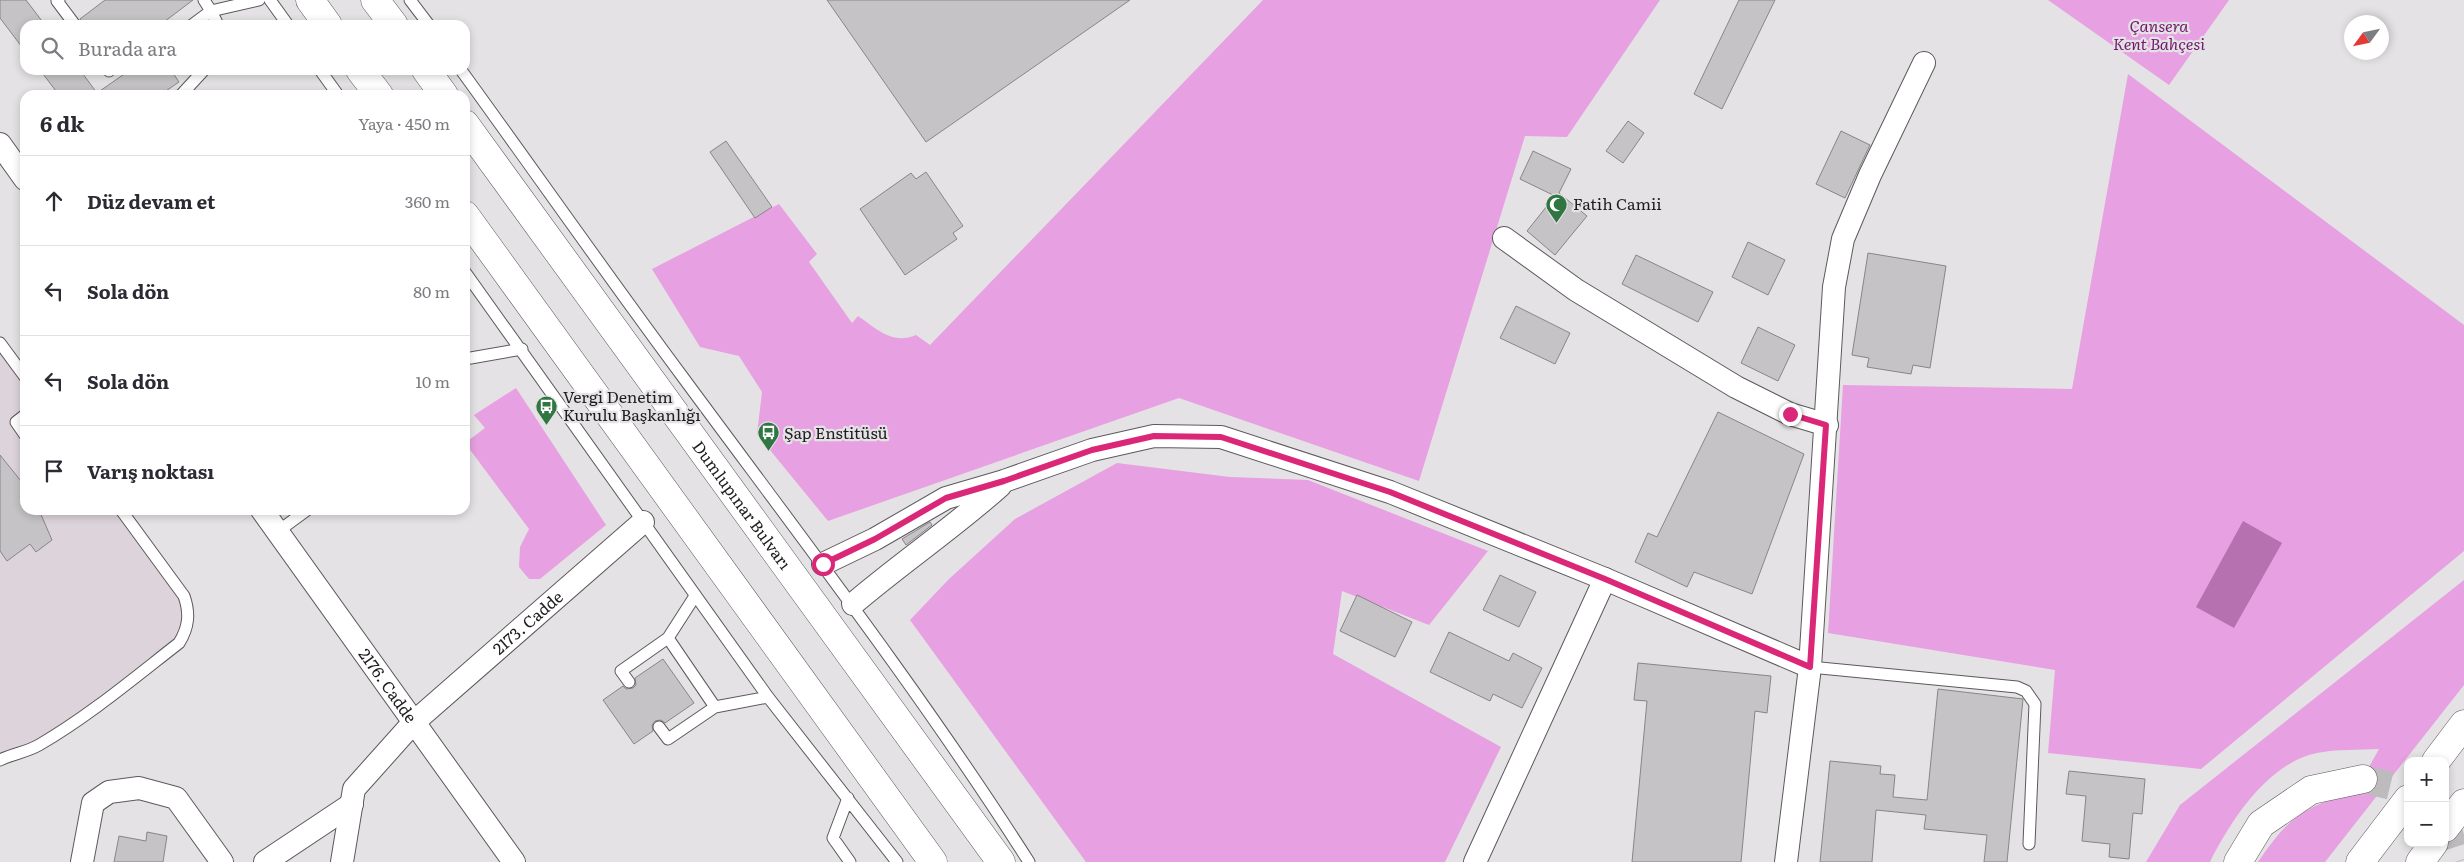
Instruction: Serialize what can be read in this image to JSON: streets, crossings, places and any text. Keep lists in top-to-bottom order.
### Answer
{
  "streets": {
    "main road": ["Dumlupınar Bulvarı"],
    "street": ["2173. Cadde", "2176. Cadde"]
  },
  "crossings": [
    ["2173. Cadde", "2176. Cadde"]
  ],
  "parks": ["Çansera Kent Bahçesi"],
  "places": {
    "mosque": ["Fatih Camii"],
    "bus stop": ["Vergi Denetim Kurulu Başkanlığı", "Şap Enstitüsü"]
  },
  "north": "bottom left",
  "page": {
    "search": "Burada ara",
    "heading": ["6 dk", "Yaya · 450 m"],
    "list": [
      ["Düz devam et", "360 m"],
      ["Sola dön", "80 m"],
      ["Sola dön", "10 m"],
      "Varış noktası"
    ],
    "map_buttons": ["+", "−"]
  }
}
